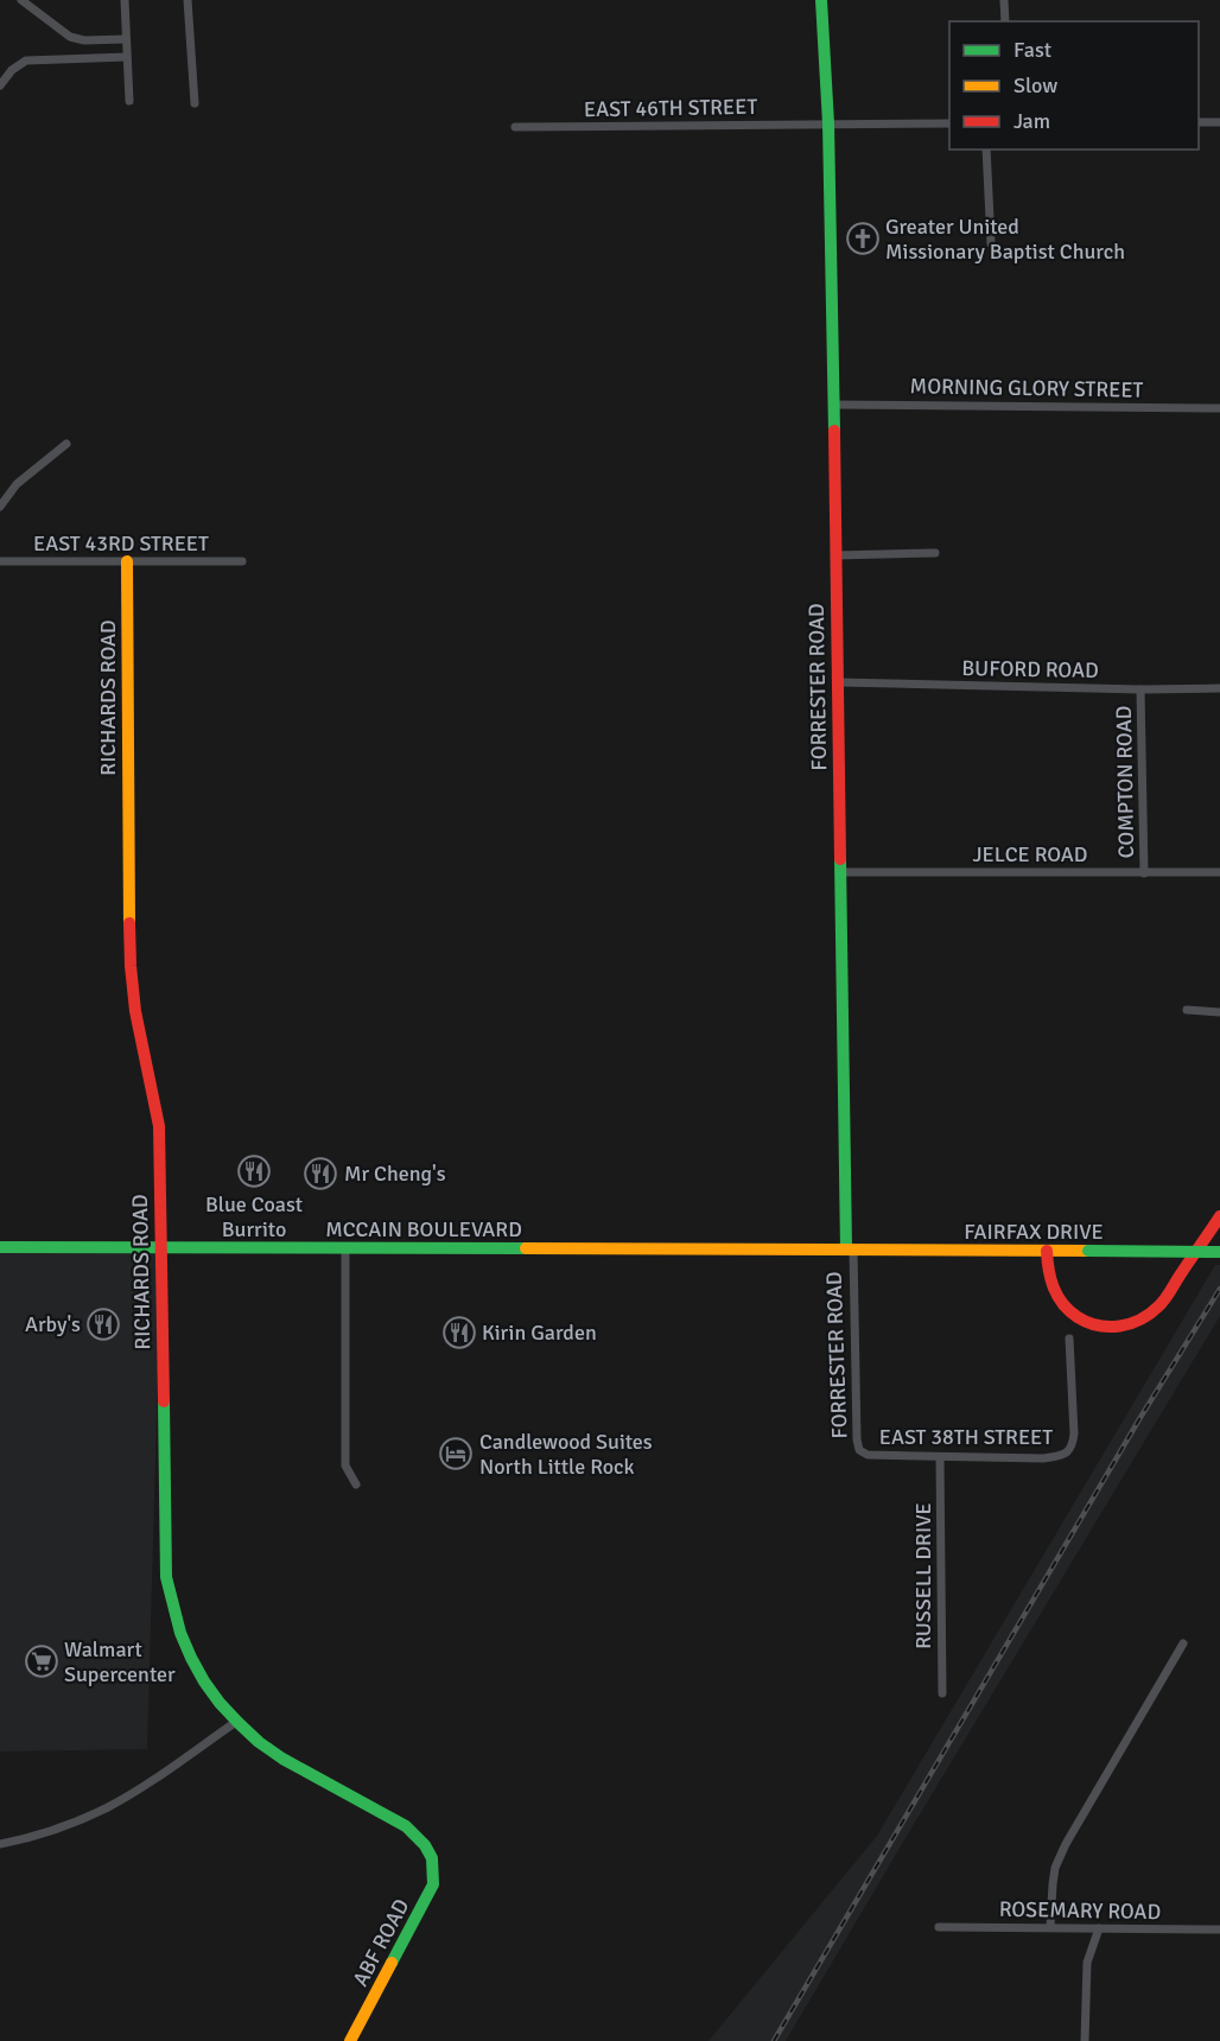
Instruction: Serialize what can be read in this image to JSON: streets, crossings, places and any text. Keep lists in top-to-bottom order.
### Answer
{
  "streets": {
    "street": [
      "EAST 46TH STREET",
      "MORNING GLORY STREET",
      "EAST 43RD STREET",
      "BUFORD ROAD",
      "FORRESTER ROAD",
      "RICHARDS ROAD",
      "COMPTON ROAD",
      "JELCE ROAD",
      "MCCAIN BOULEVARD",
      "FAIRFAX DRIVE",
      "EAST 38TH STREET",
      "RUSSELL DRIVE",
      "ROSEMARY ROAD",
      "ABF ROAD"
    ]
  },
  "crossings": [
    ["EAST 46TH STREET", "FORRESTER ROAD"],
    ["MORNING GLORY STREET", "FORRESTER ROAD"],
    ["EAST 43RD STREET", "RICHARDS ROAD"],
    ["BUFORD ROAD", "FORRESTER ROAD"],
    ["BUFORD ROAD", "COMPTON ROAD"],
    ["FORRESTER ROAD", "JELCE ROAD"],
    ["FORRESTER ROAD", "MCCAIN BOULEVARD"],
    ["FORRESTER ROAD", "FAIRFAX DRIVE"],
    ["FORRESTER ROAD", "EAST 38TH STREET"],
    ["RICHARDS ROAD", "MCCAIN BOULEVARD"],
    ["RICHARDS ROAD", "ABF ROAD"],
    ["COMPTON ROAD", "JELCE ROAD"],
    ["MCCAIN BOULEVARD", "FAIRFAX DRIVE"],
    ["EAST 38TH STREET", "RUSSELL DRIVE"]
  ],
  "places": {
    "church": ["Greater United Missionary Baptist Church"],
    "restaurant": [
      "Blue Coast Burrito",
      "Mr Cheng's",
      "Arby's",
      "Kirin Garden"
    ],
    "hotel": ["Candlewood Suites North Little Rock"],
    "supermarket": ["Walmart Supercenter"]
  },
  "legend": ["Fast", "Slow", "Jam"]
}
